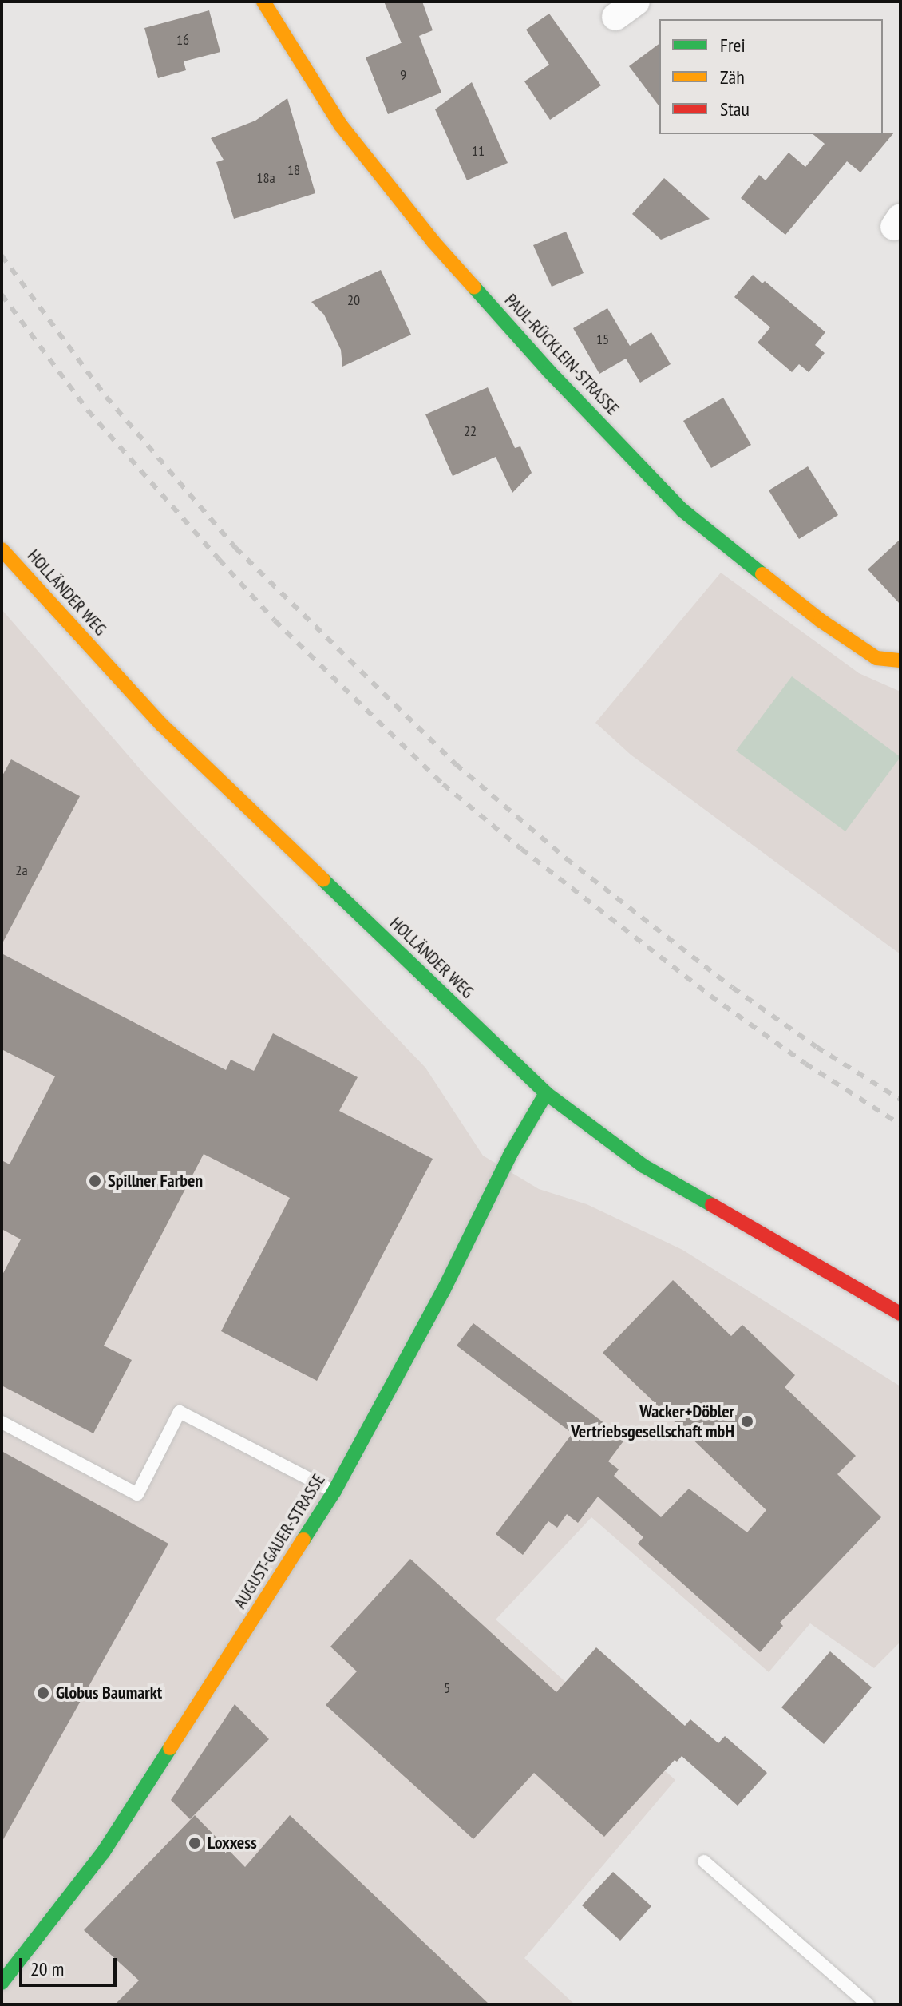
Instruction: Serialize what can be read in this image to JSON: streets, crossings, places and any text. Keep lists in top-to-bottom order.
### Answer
{
  "streets": {
    "street": ["PAUL-RÜCKLEIN-STRASSE", "HOLLÄNDER WEG", "AUGUST-GAUER-STRASSE"]
  },
  "crossings": [
    ["HOLLÄNDER WEG", "AUGUST-GAUER-STRASSE"]
  ],
  "places": [
    "Spillner Farben",
    "Wacker+Döbler Vertriebsgesellschaft mbH",
    "Globus Baumarkt",
    "Loxxess"
  ],
  "house_numbers": [
    "16",
    "9",
    "11",
    "18",
    "18a",
    "20",
    "15",
    "22",
    "2a",
    "5"
  ],
  "legend": ["Frei", "Zäh", "Stau"],
  "scale_bar": "20 m"
}
